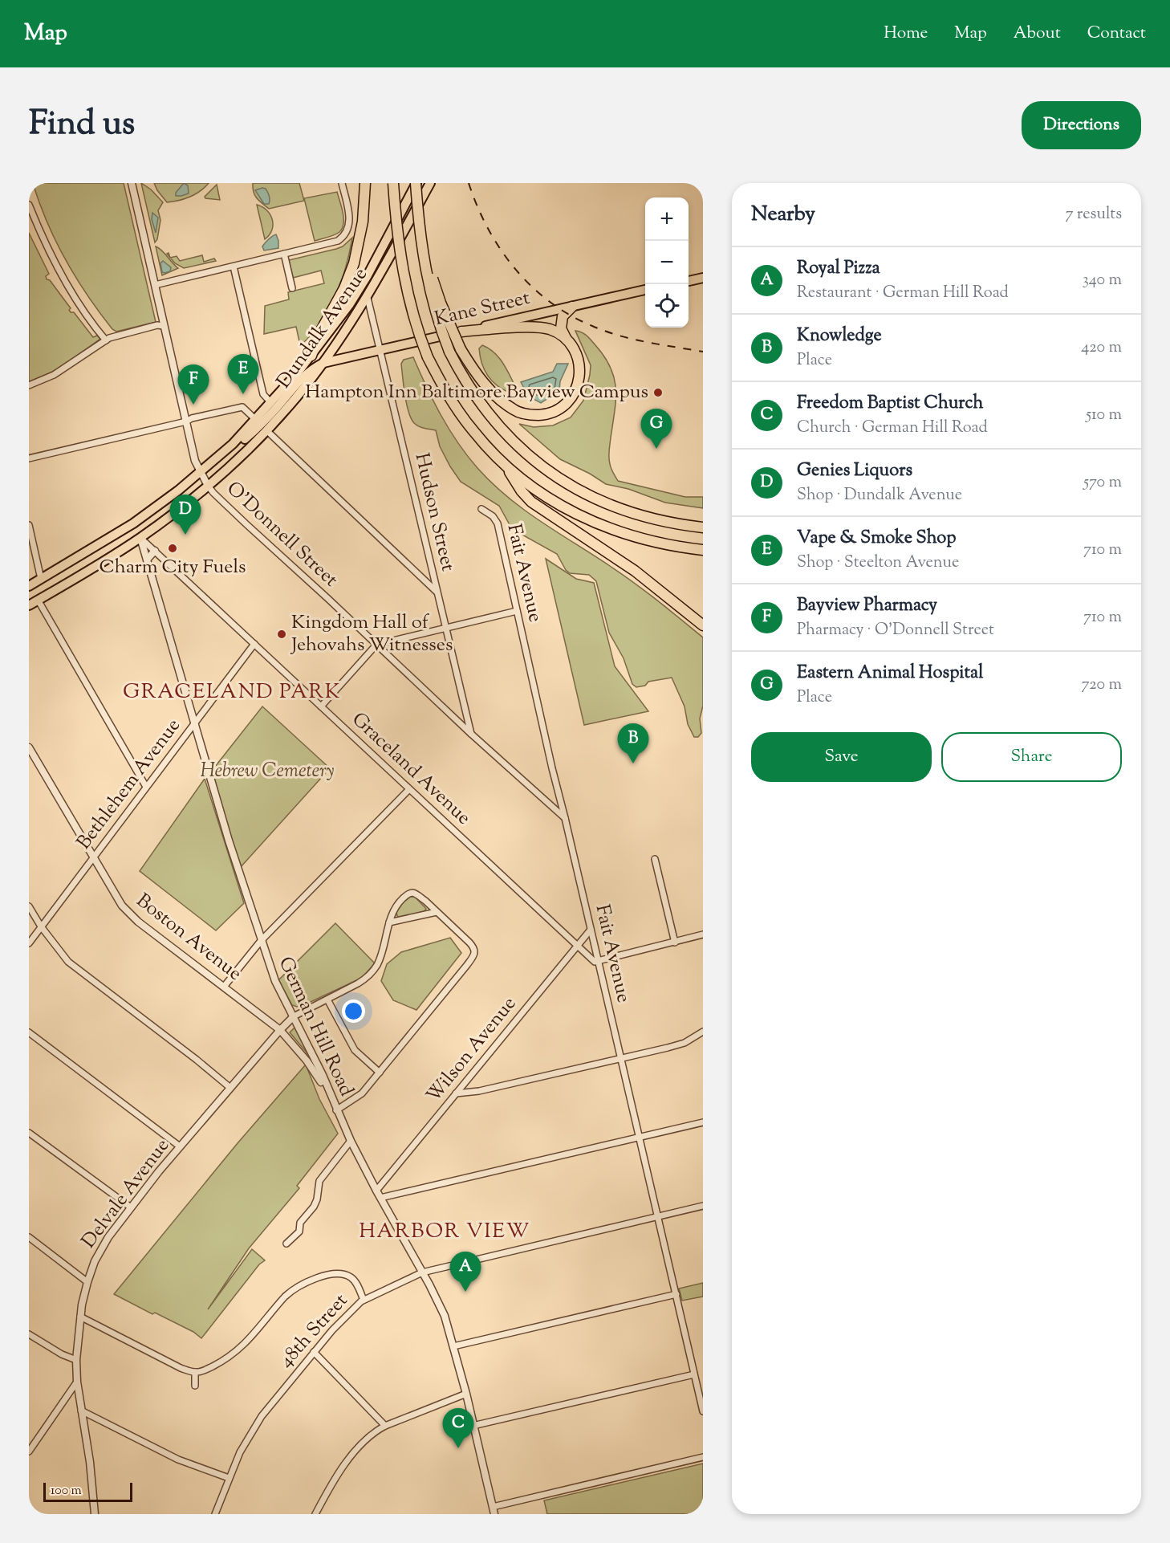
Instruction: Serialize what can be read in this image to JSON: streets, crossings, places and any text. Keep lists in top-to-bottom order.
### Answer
{
  "streets": {
    "main road": ["Kane Street", "Dundalk Avenue"],
    "street": [
      "Hudson Street",
      "O'Donnell Street",
      "Fait Avenue",
      "Graceland Avenue",
      "Bethlehem Avenue",
      "Boston Avenue",
      "German Hill Road",
      "Wilson Avenue",
      "Delvale Avenue",
      "48th Street"
    ]
  },
  "crossings": [
    ["Kane Street", "Dundalk Avenue"],
    ["Kane Street", "Hudson Street"],
    ["Dundalk Avenue", "Hudson Street"],
    ["Dundalk Avenue", "O'Donnell Street"],
    ["Dundalk Avenue", "Graceland Avenue"],
    ["Dundalk Avenue", "German Hill Road"],
    ["Hudson Street", "O'Donnell Street"],
    ["O'Donnell Street", "Fait Avenue"],
    ["Fait Avenue", "Graceland Avenue"],
    ["Fait Avenue", "Wilson Avenue"],
    ["Fait Avenue", "48th Street"],
    ["Graceland Avenue", "Bethlehem Avenue"],
    ["Graceland Avenue", "German Hill Road"],
    ["Graceland Avenue", "Wilson Avenue"],
    ["Bethlehem Avenue", "Boston Avenue"],
    ["Bethlehem Avenue", "German Hill Road"],
    ["Boston Avenue", "German Hill Road"],
    ["Boston Avenue", "Delvale Avenue"],
    ["German Hill Road", "Wilson Avenue"],
    ["German Hill Road", "Delvale Avenue"],
    ["German Hill Road", "48th Street"]
  ],
  "districts": ["GRACELAND PARK", "HARBOR VIEW"],
  "parks": ["Hebrew Cemetery"],
  "places": ["Hampton Inn Baltimore Bayview Campus", "Charm City Fuels", "Kingdom Hall of Jehovahs Witnesses"],
  "scale_bar": "100 m",
  "page": {
    "header": "Map",
    "nav": [
      "Home",
      "Map",
      "About",
      "Contact"
    ],
    "title": "Find us",
    "buttons": [
      "Directions",
      ["Save", "Share"]
    ],
    "heading": ["Nearby", "7 results"],
    "map_buttons": ["+", "−"],
    "list": [
      {
        "mark": "A",
        "name": "Royal Pizza",
        "note": "Restaurant · German Hill Road",
        "value": "340 m"
      },
      {
        "mark": "B",
        "name": "Knowledge",
        "note": "Place",
        "value": "420 m"
      },
      {
        "mark": "C",
        "name": "Freedom Baptist Church",
        "note": "Church · German Hill Road",
        "value": "510 m"
      },
      {
        "mark": "D",
        "name": "Genies Liquors",
        "note": "Shop · Dundalk Avenue",
        "value": "570 m"
      },
      {
        "mark": "E",
        "name": "Vape & Smoke Shop",
        "note": "Shop · Steelton Avenue",
        "value": "710 m"
      },
      {
        "mark": "F",
        "name": "Bayview Pharmacy",
        "note": "Pharmacy · O'Donnell Street",
        "value": "710 m"
      },
      {
        "mark": "G",
        "name": "Eastern Animal Hospital",
        "note": "Place",
        "value": "720 m"
      }
    ],
    "pins": [
      "E",
      "F",
      "G",
      "D",
      "B",
      "A",
      "C"
    ],
    "scale": "100 m"
  }
}
